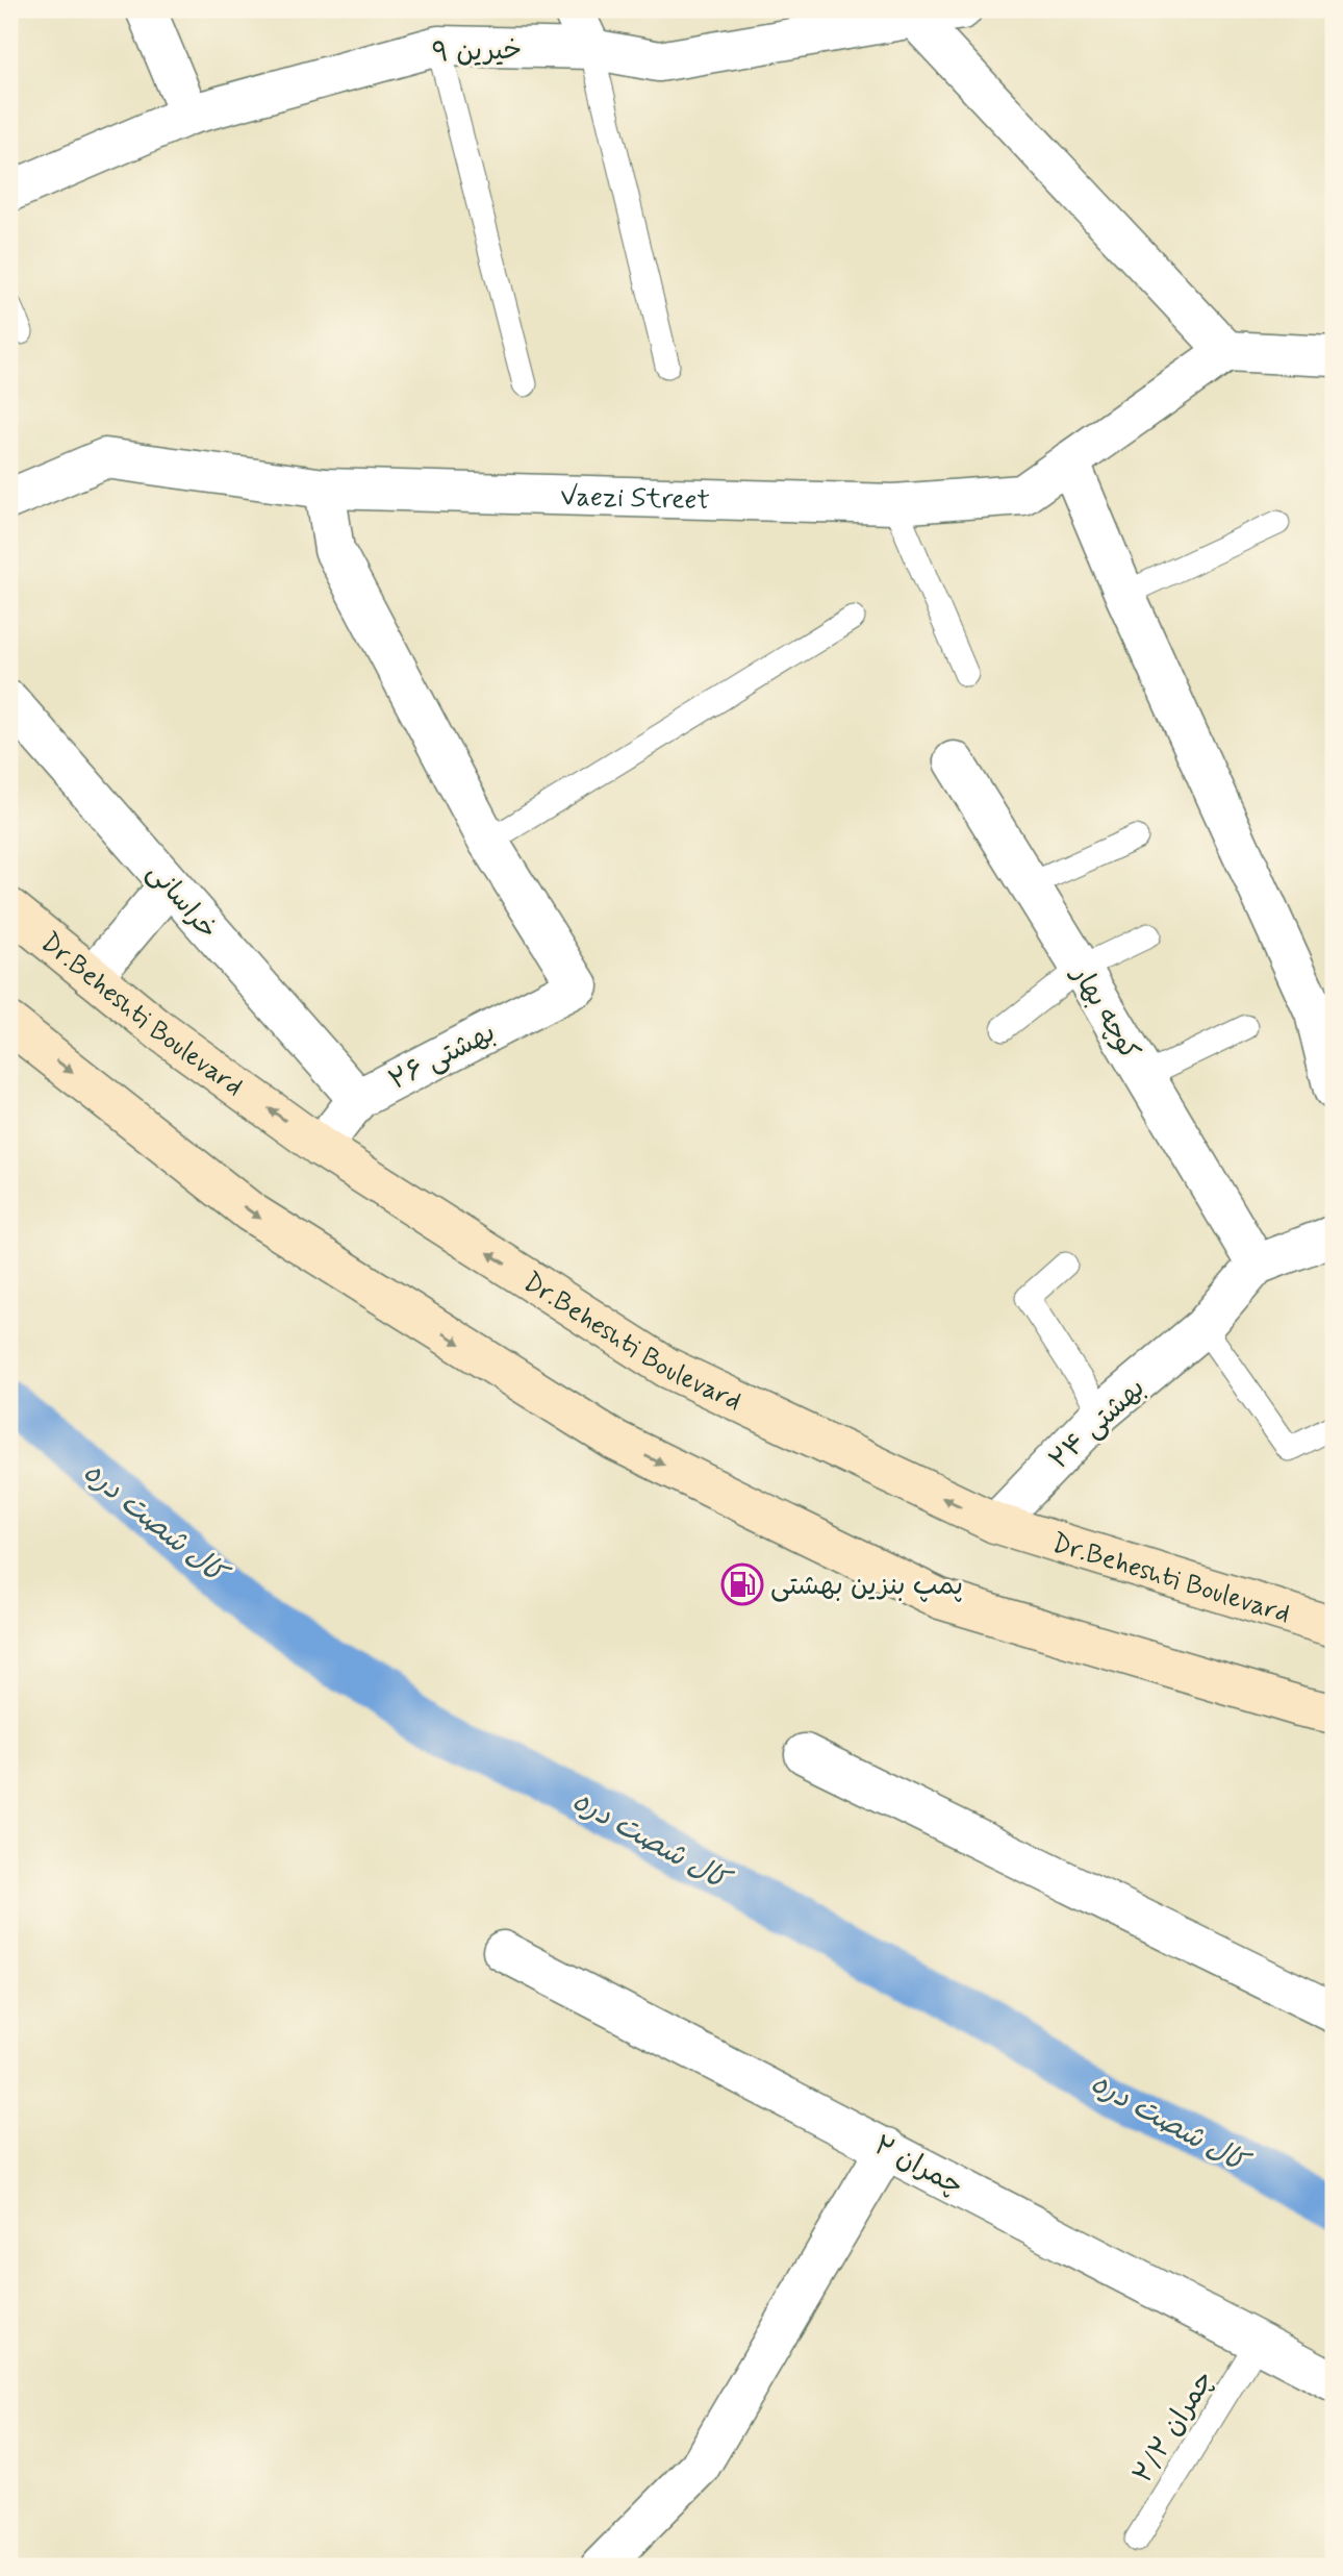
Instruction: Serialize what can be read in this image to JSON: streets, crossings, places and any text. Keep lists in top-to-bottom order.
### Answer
{
  "streets": {
    "main road": ["Dr.Beheshti Boulevard"],
    "street": [
      "خیرین ۹",
      "Vaezi Street",
      "خراسانی",
      "کوچه بهار",
      "بهشتی ۲۶",
      "بهشتی ۲۴",
      "چمران ۲"
    ],
    "lane": ["چمران ۲/۲"]
  },
  "crossings": [
    ["خراسانی", "بهشتی ۲۶"],
    ["Dr.Beheshti Boulevard", "بهشتی ۲۶"],
    ["Dr.Beheshti Boulevard", "بهشتی ۲۴"],
    ["کوچه بهار", "بهشتی ۲۴"],
    ["چمران ۲", "چمران ۲/۲"]
  ],
  "water": ["کال شصت دره"],
  "places": {
    "fuel station": ["پمپ بنزین بهشتی"]
  }
}
